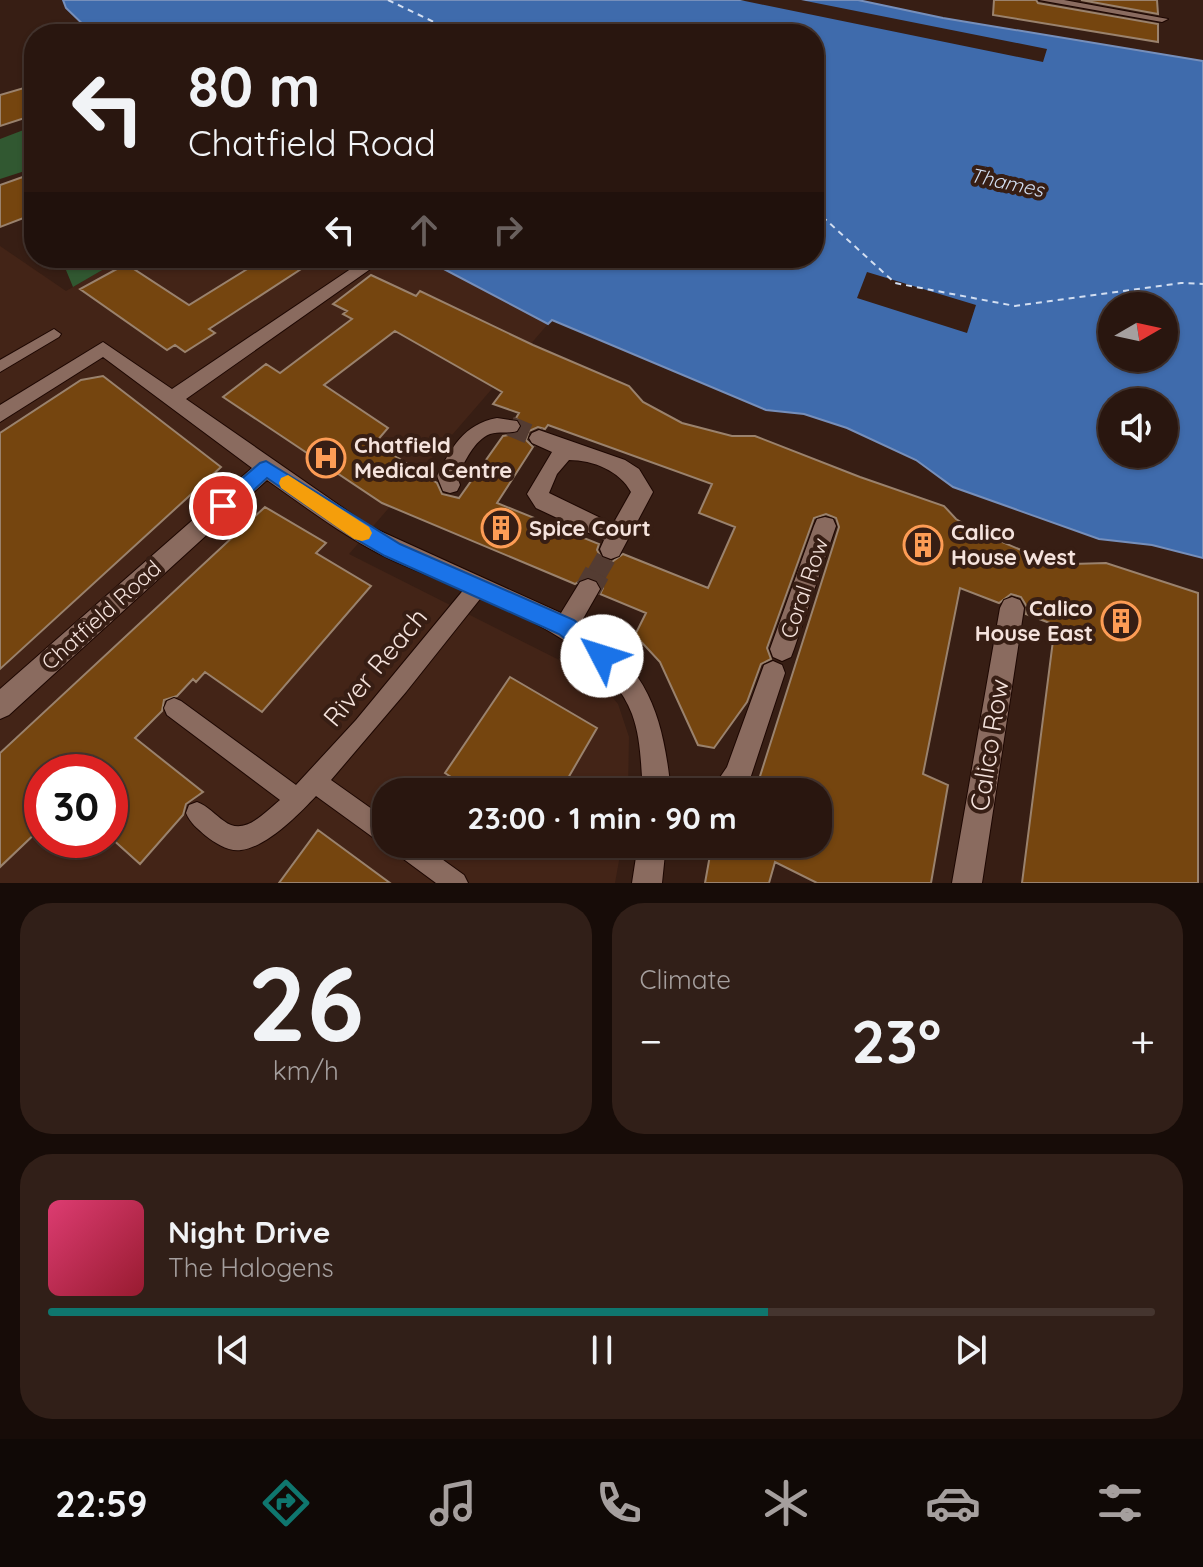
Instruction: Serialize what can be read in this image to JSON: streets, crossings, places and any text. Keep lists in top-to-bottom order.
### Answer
{
  "streets": {
    "street": ["Coral Row", "Chatfield Road", "Calico Row"],
    "lane": ["River Reach"]
  },
  "water": ["Thames"],
  "places": {
    "hospital": ["Chatfield Medical Centre"],
    "building": ["Spice Court", "Calico House West", "Calico House East"]
  },
  "north": "right",
  "page": {
    "turn": ["80 m", "Chatfield Road"],
    "limit": "30",
    "trip": "23:00 · 1 min · 90 m",
    "tile": [
      ["26", "km/h"],
      "Climate"
    ],
    "heat": ["−", "23°", "+"],
    "song": ["Night Drive", "The Halogens"],
    "tabs": "22:59"
  }
}
